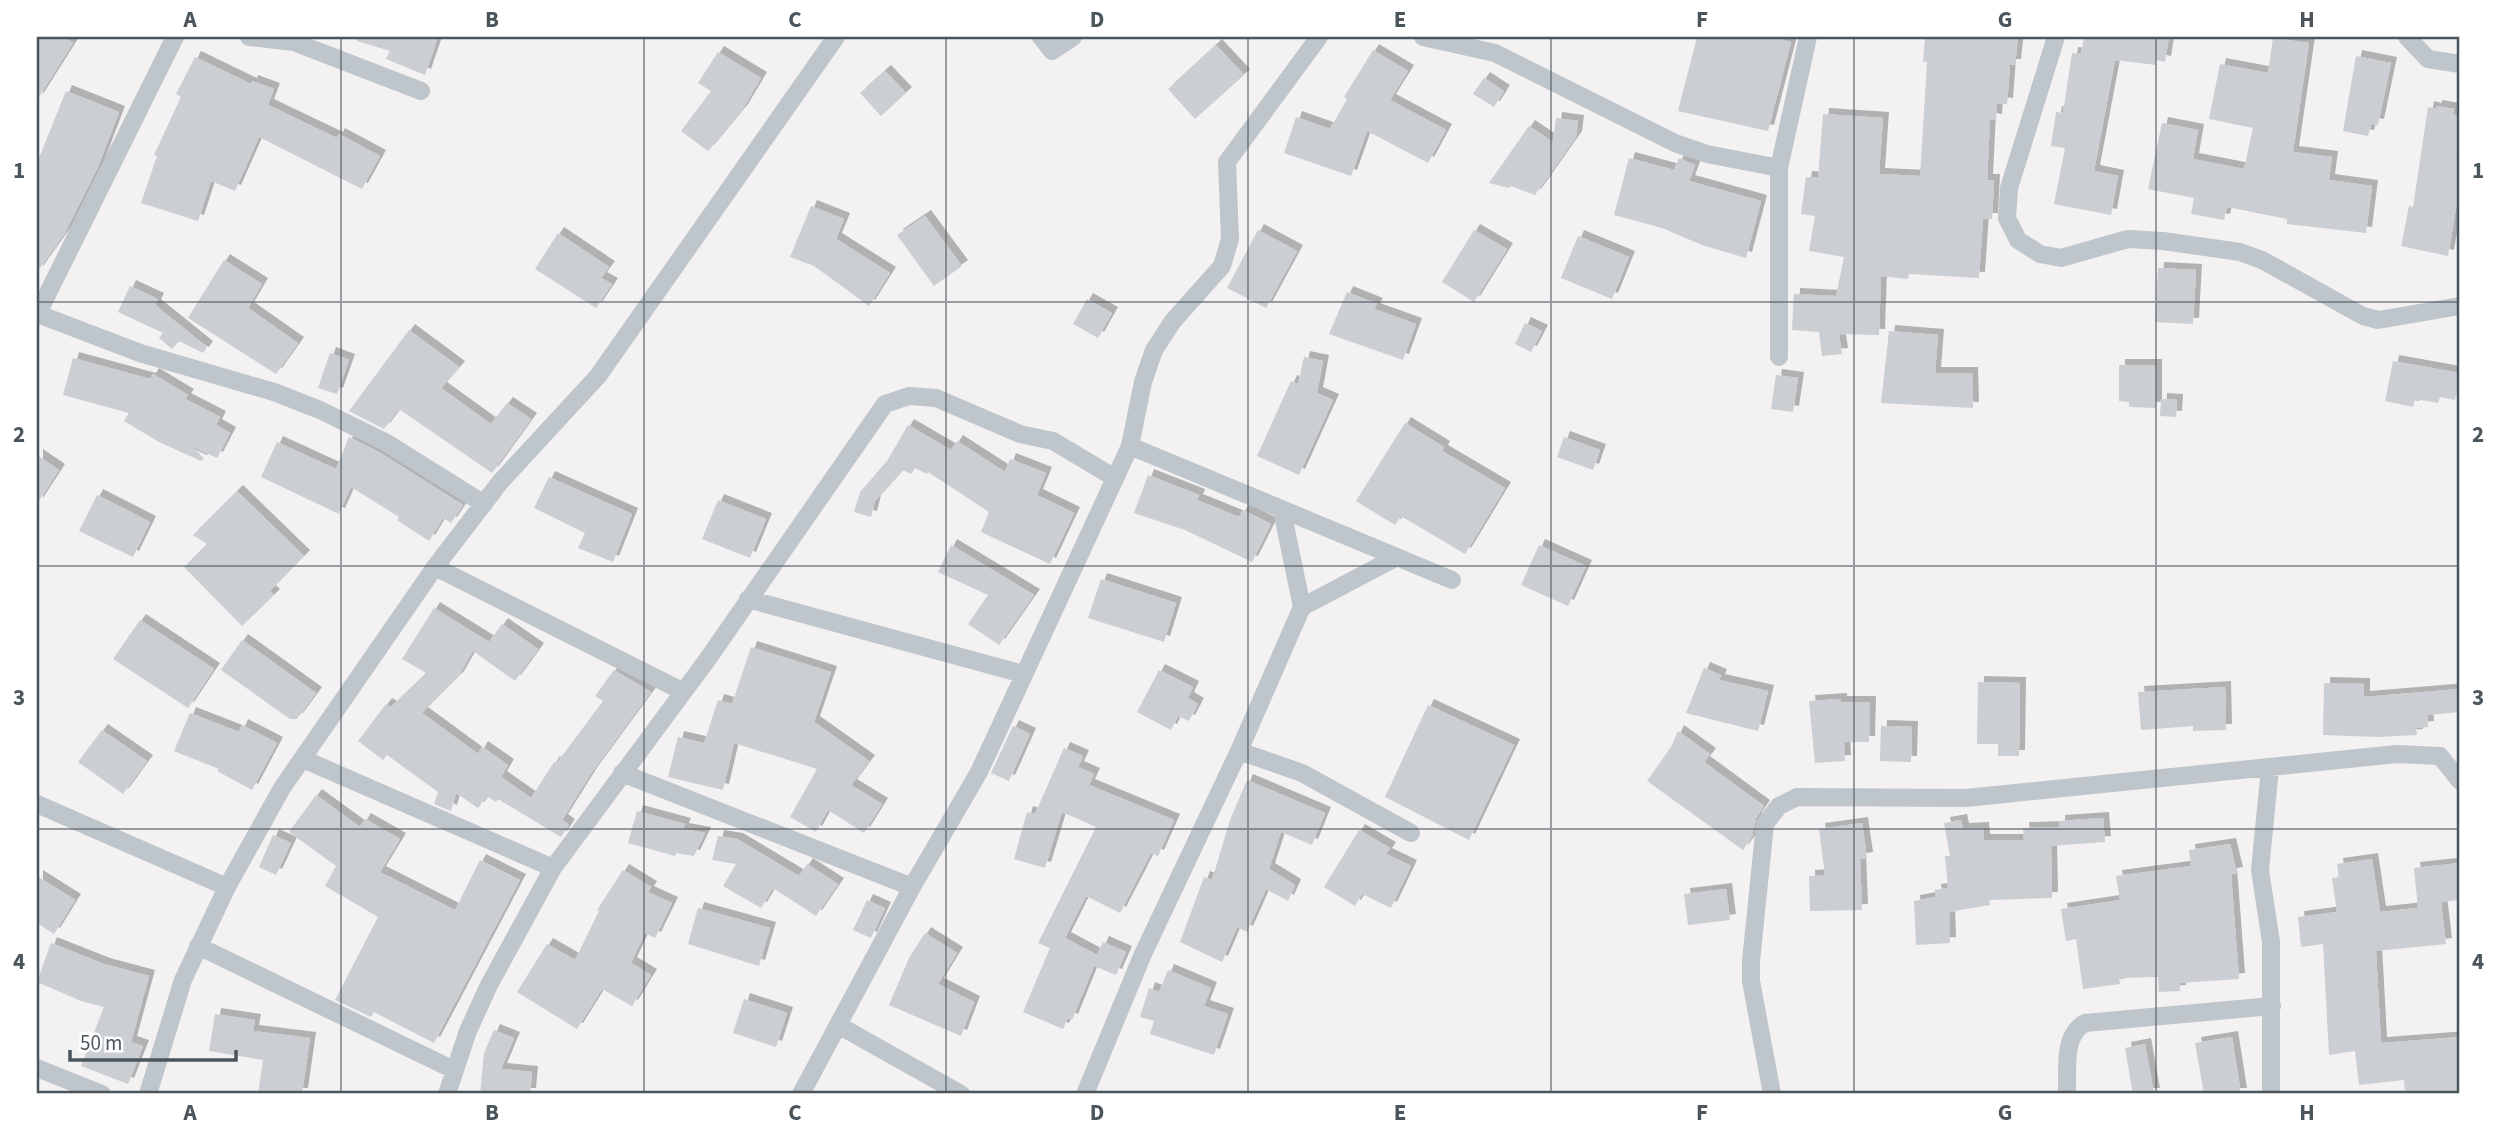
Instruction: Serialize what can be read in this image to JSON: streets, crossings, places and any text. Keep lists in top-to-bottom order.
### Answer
{
  "scale_bar": "50 m",
  "grid": {
    "columns": [
      "A",
      "B",
      "C",
      "D",
      "E",
      "F",
      "G",
      "H"
    ],
    "rows": [
      "1",
      "2",
      "3",
      "4"
    ]
  }
}
